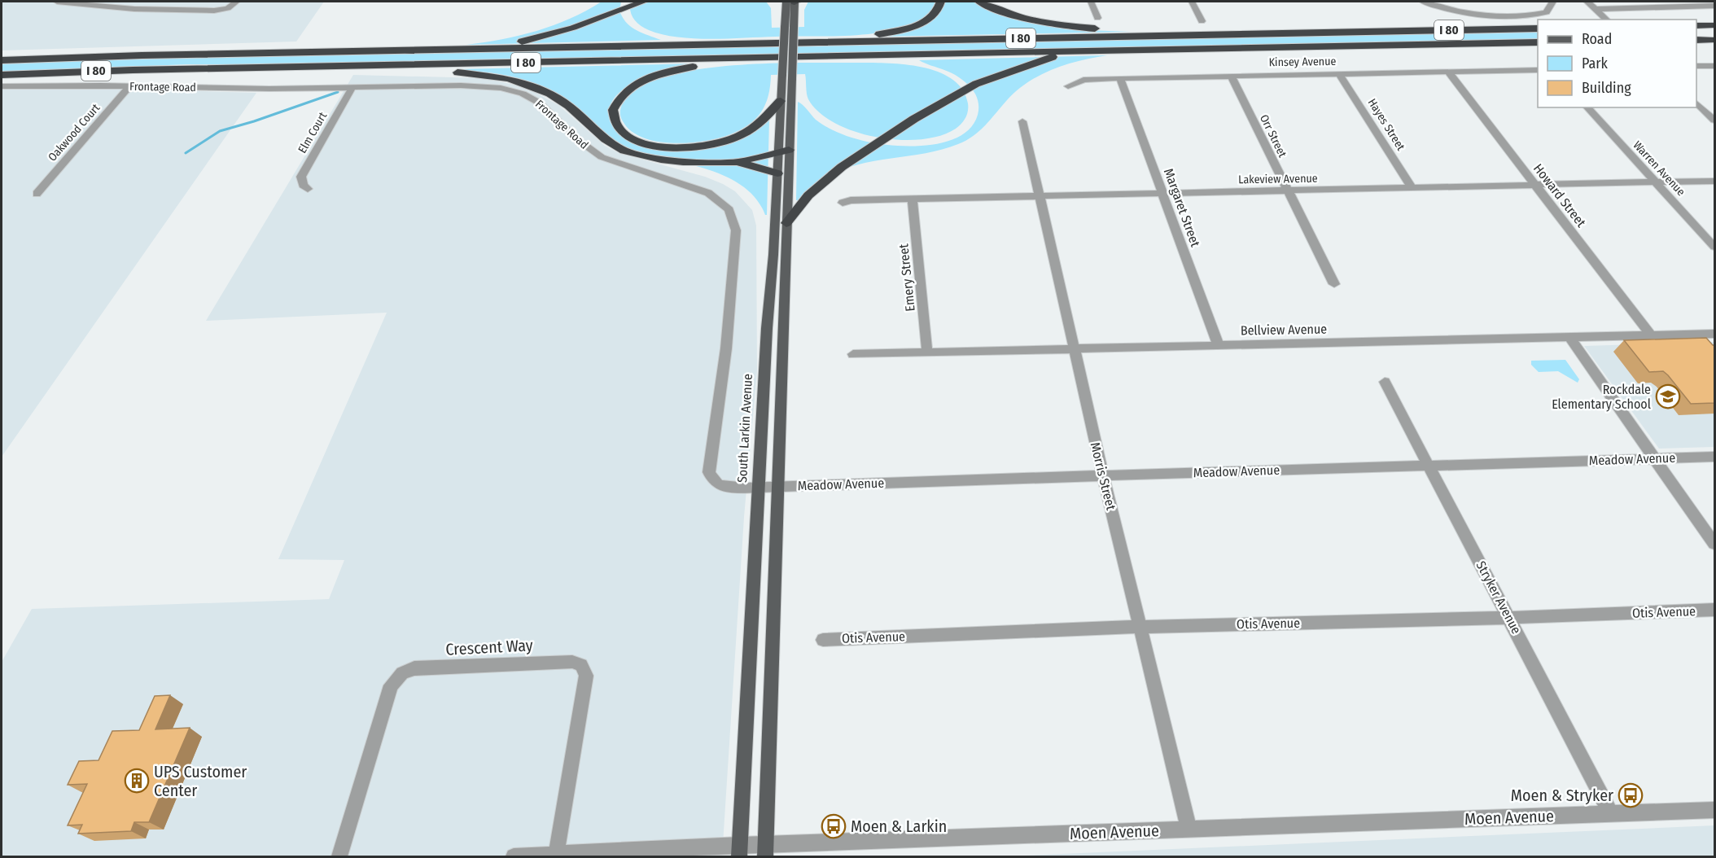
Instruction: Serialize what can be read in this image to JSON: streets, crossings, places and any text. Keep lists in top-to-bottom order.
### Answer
{
  "streets": {
    "highway": ["I 80"],
    "main road": ["South Larkin Avenue"],
    "street": [
      "Kinsey Avenue",
      "Frontage Road",
      "Hayes Street",
      "Oakwood Court",
      "Elm Court",
      "Orr Street",
      "Warren Avenue",
      "Lakeview Avenue",
      "Howard Street",
      "Margaret Street",
      "Emery Street",
      "Bellview Avenue",
      "Meadow Avenue",
      "Morris Street",
      "Stryker Avenue",
      "Otis Avenue",
      "Crescent Way",
      "Moen Avenue"
    ]
  },
  "crossings": [
    ["Kinsey Avenue", "Hayes Street"],
    ["Kinsey Avenue", "Orr Street"],
    ["Kinsey Avenue", "Howard Street"],
    ["Kinsey Avenue", "Margaret Street"],
    ["Frontage Road", "Oakwood Court"],
    ["Frontage Road", "Elm Court"],
    ["Frontage Road", "South Larkin Avenue"],
    ["Frontage Road", "Meadow Avenue"],
    ["Hayes Street", "Lakeview Avenue"],
    ["Orr Street", "Lakeview Avenue"],
    ["Warren Avenue", "Lakeview Avenue"],
    ["Lakeview Avenue", "Howard Street"],
    ["Lakeview Avenue", "Margaret Street"],
    ["Lakeview Avenue", "Emery Street"],
    ["Lakeview Avenue", "Morris Street"],
    ["Howard Street", "Bellview Avenue"],
    ["Margaret Street", "Bellview Avenue"],
    ["Emery Street", "Bellview Avenue"],
    ["Bellview Avenue", "Morris Street"],
    ["South Larkin Avenue", "Meadow Avenue"],
    ["South Larkin Avenue", "Moen Avenue"],
    ["Meadow Avenue", "Morris Street"],
    ["Meadow Avenue", "Stryker Avenue"],
    ["Morris Street", "Otis Avenue"],
    ["Morris Street", "Moen Avenue"],
    ["Stryker Avenue", "Otis Avenue"],
    ["Stryker Avenue", "Moen Avenue"],
    ["Crescent Way", "Moen Avenue"]
  ],
  "places": {
    "school or university": ["Rockdale Elementary School"],
    "building": ["UPS Customer Center"],
    "bus stop": ["Moen & Stryker", "Moen & Larkin"]
  },
  "legend": ["Road", "Park", "Building"]
}
